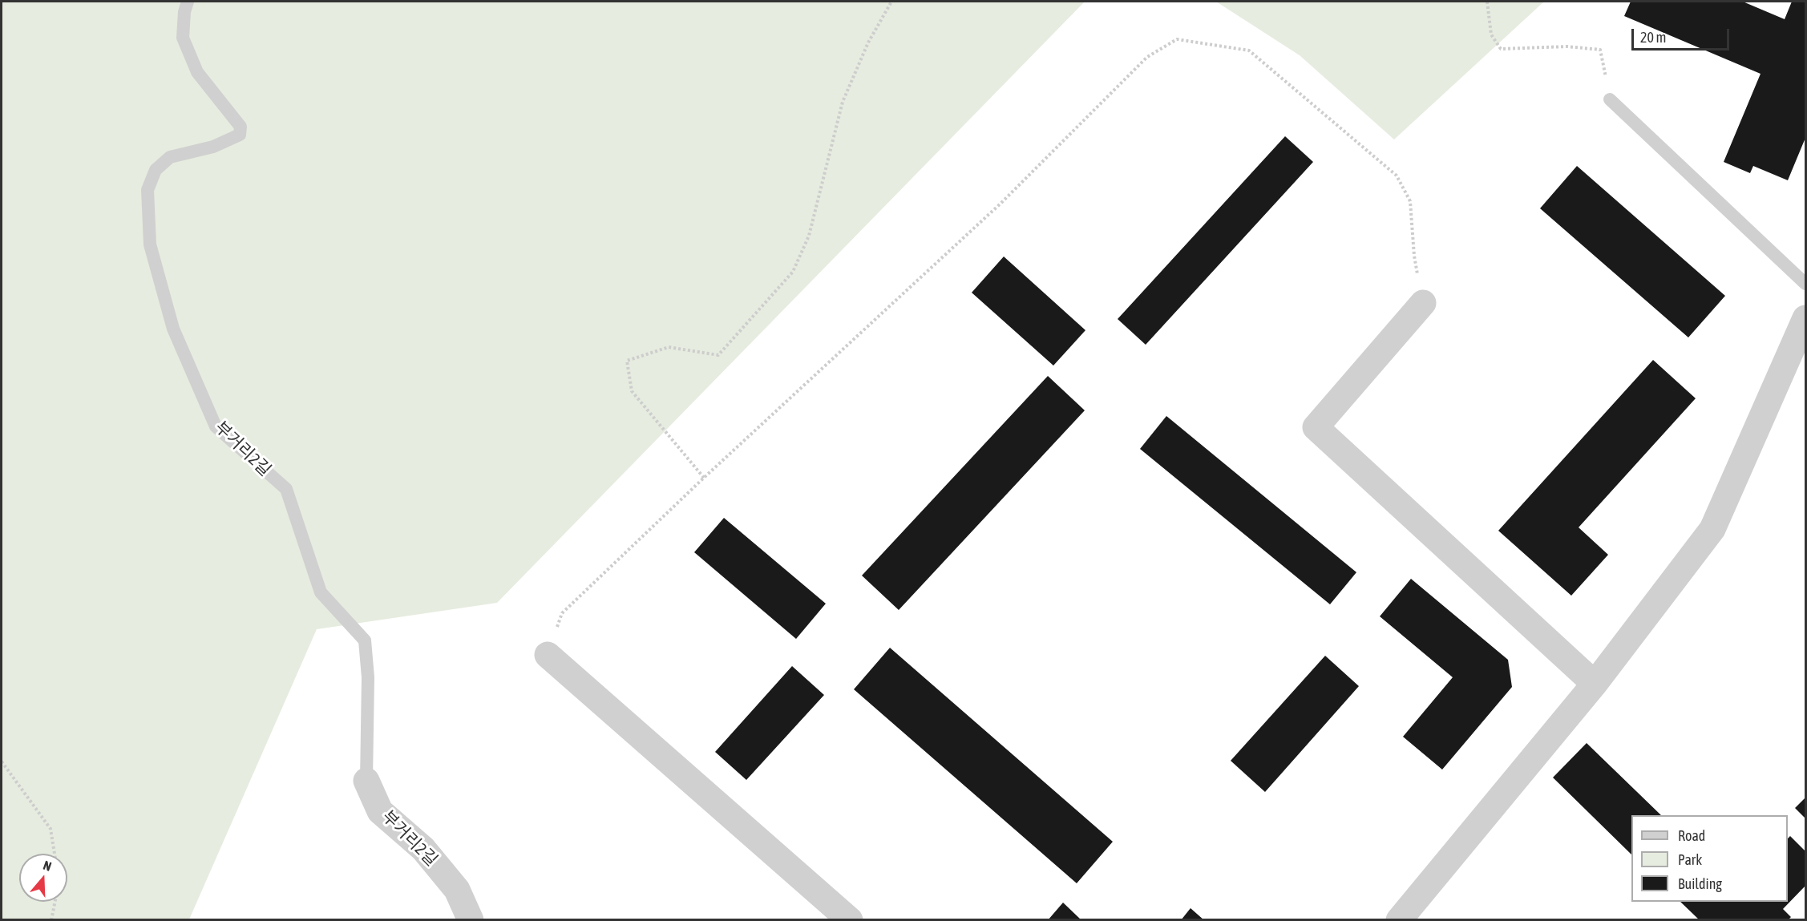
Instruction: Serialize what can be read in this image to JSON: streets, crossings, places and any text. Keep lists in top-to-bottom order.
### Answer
{
  "streets": {
    "street": ["부거리2길"]
  },
  "legend": ["Road", "Park", "Building"],
  "scale_bar": "20 m",
  "north": "top"
}
